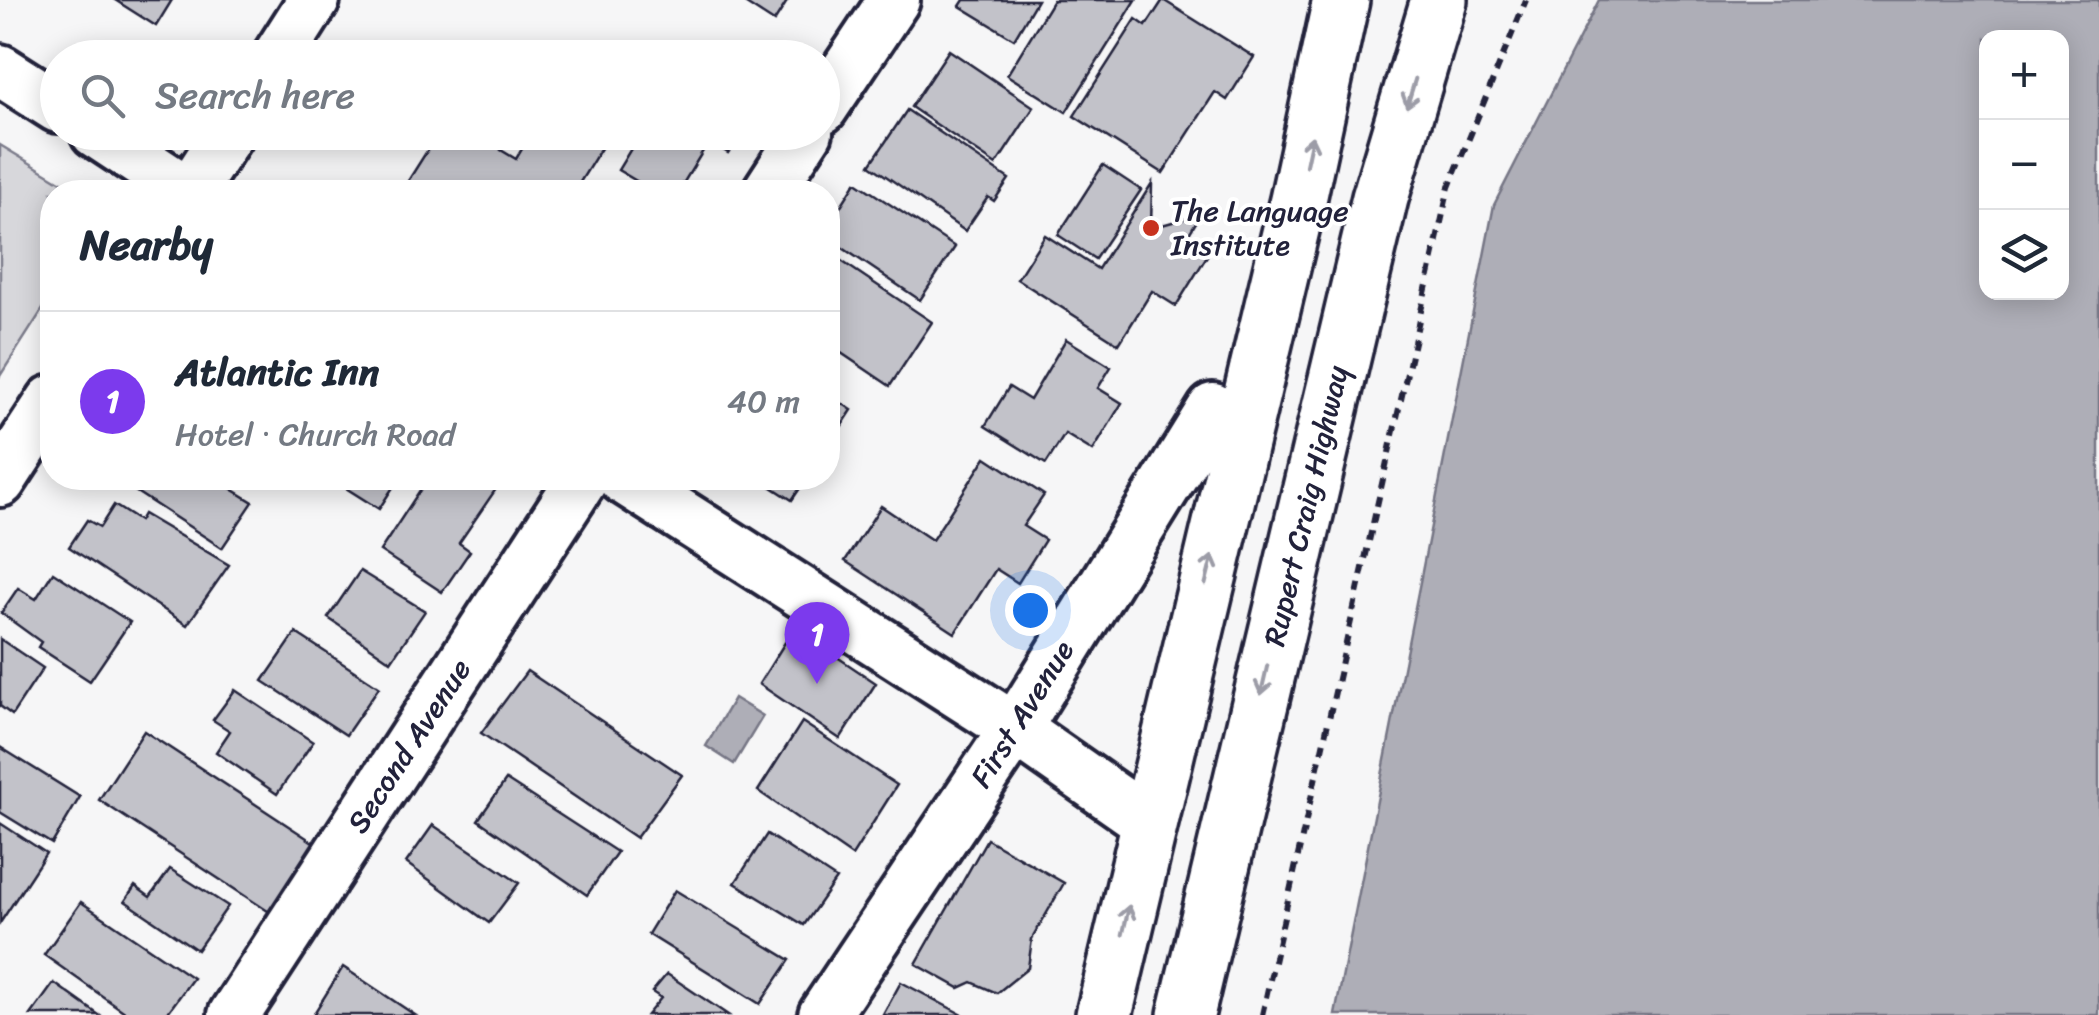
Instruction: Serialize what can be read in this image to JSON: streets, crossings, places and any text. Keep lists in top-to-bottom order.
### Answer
{
  "streets": {
    "main road": ["Rupert Craig Highway"],
    "street": ["First Avenue", "Second Avenue"]
  },
  "places": ["The Language Institute"],
  "page": {
    "map_buttons": ["+", "−"],
    "search": "Search here",
    "heading": "Nearby",
    "list": [
      {
        "mark": "1",
        "name": "Atlantic Inn",
        "note": "Hotel · Church Road",
        "value": "40 m"
      }
    ],
    "pins": "1"
  }
}
